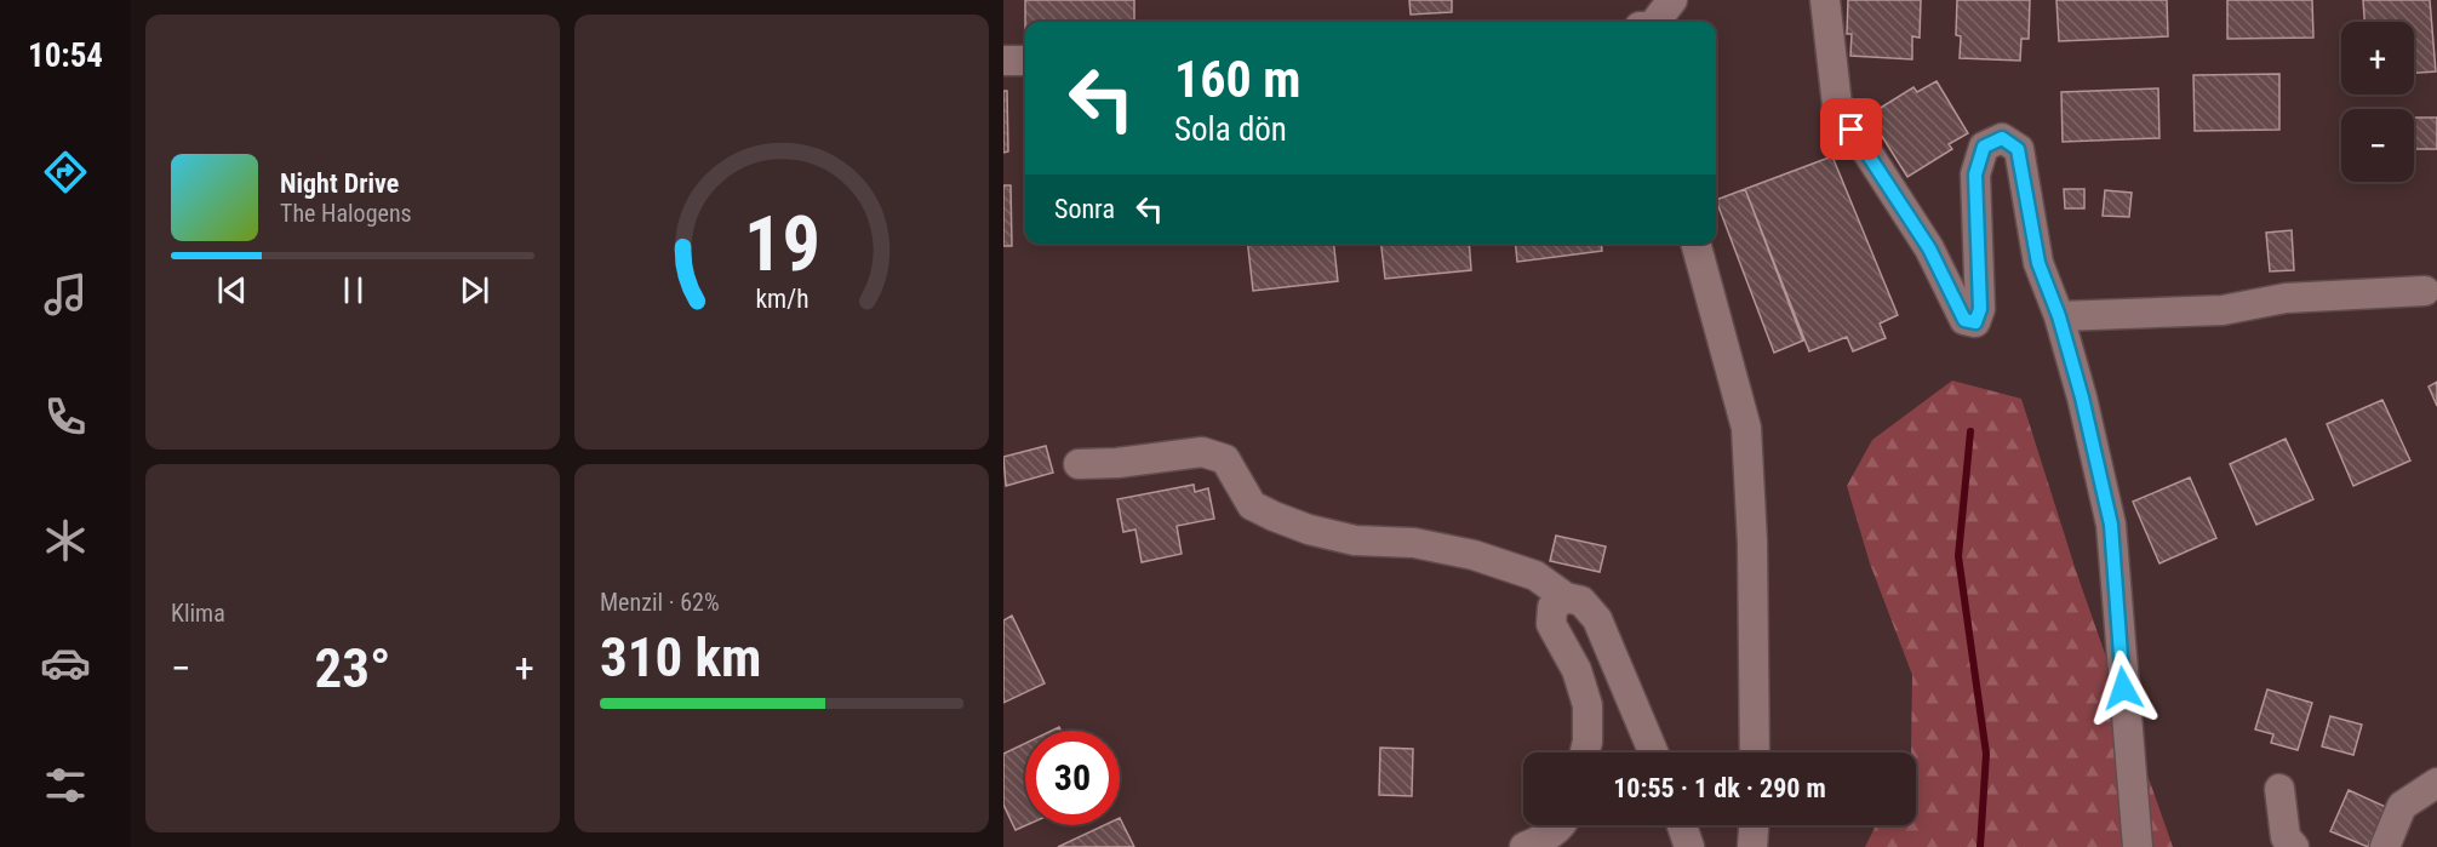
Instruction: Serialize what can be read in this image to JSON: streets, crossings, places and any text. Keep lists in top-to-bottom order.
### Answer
{
  "page": {
    "tabs": "10:54",
    "map_buttons": ["+", "−"],
    "turn": ["160 m", "Sola dön"],
    "song": ["Night Drive", "The Halogens"],
    "then": "Sonra",
    "tile": [
      "Klima",
      ["Menzil · 62%", "310 km"]
    ],
    "heat": ["−", "23°", "+"],
    "limit": "30",
    "trip": "10:55 · 1 dk · 290 m",
    "gauge": ["19", "km/h"]
  }
}
